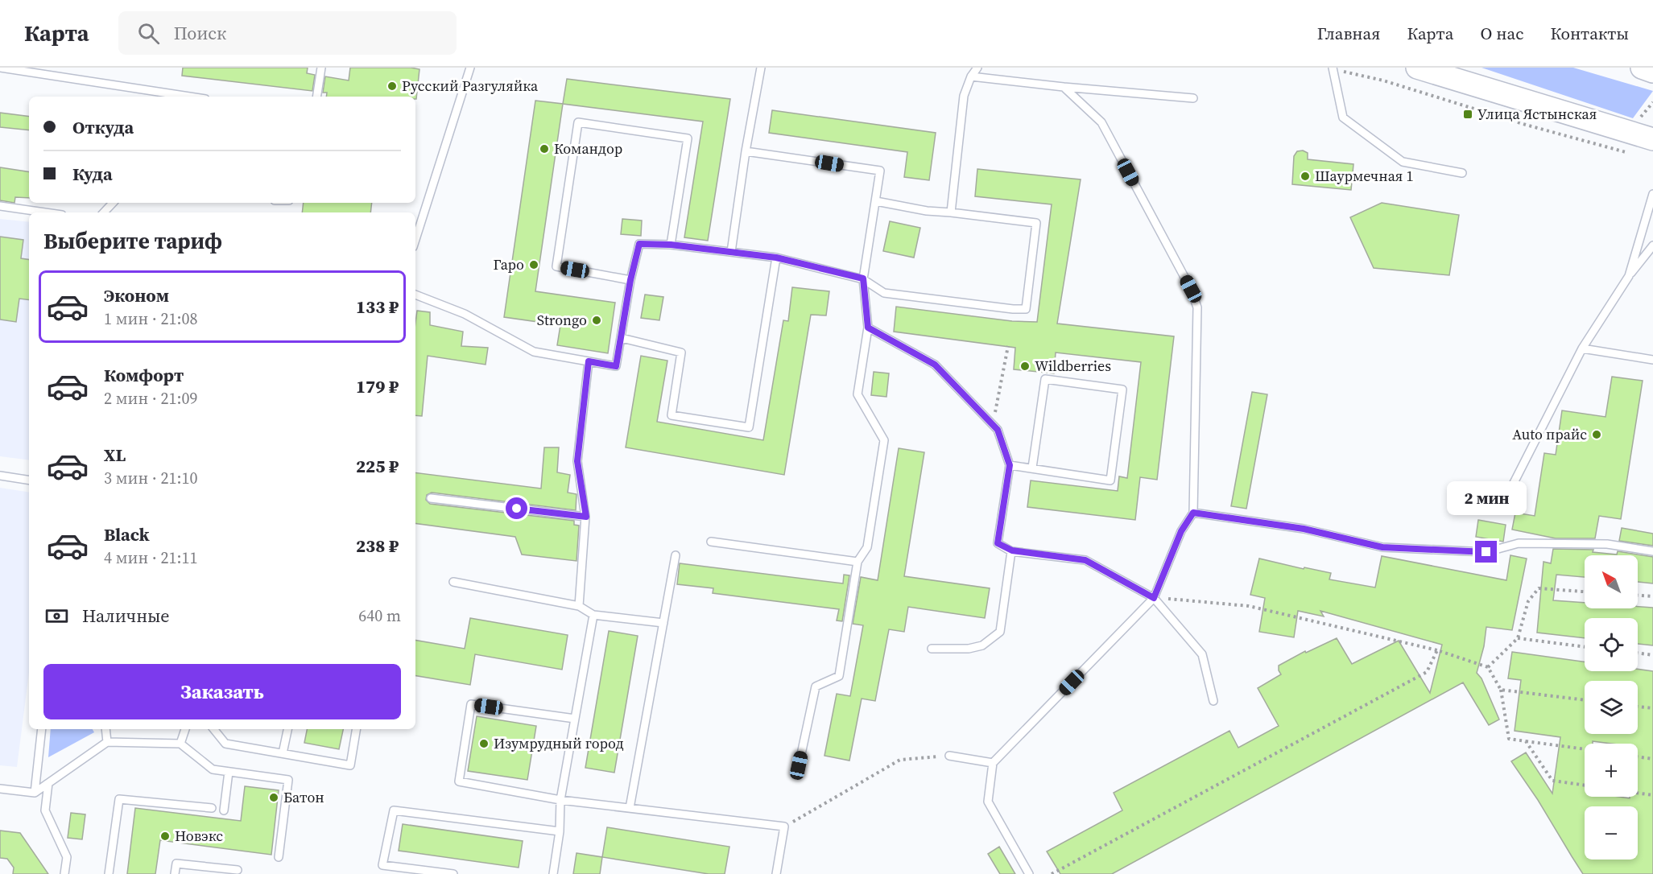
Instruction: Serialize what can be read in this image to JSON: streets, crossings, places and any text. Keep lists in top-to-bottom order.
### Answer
{
  "places": {
    "other": [
      "Русский Разгуляйка",
      "Командор",
      "Шаурмечная 1",
      "Гаро",
      "Strongo",
      "Wildberries",
      "Auto прайс",
      "Изумрудный город",
      "Батон",
      "Новэкс"
    ],
    "transit": ["Улица Ястынская"]
  },
  "north": "top left",
  "page": {
    "header": "Карта",
    "search": "Поиск",
    "nav": [
      "Главная",
      "Карта",
      "О нас",
      "Контакты"
    ],
    "banner": ["Откуда", "Куда"],
    "heading": "Выберите тариф",
    "list": [
      {
        "name": "Эконом",
        "note": "1 мин · 21:08",
        "value": "133 ₽"
      },
      {
        "name": "Комфорт",
        "note": "2 мин · 21:09",
        "value": "179 ₽"
      },
      {
        "name": "XL",
        "note": "3 мин · 21:10",
        "value": "225 ₽"
      },
      {
        "name": "Black",
        "note": "4 мин · 21:11",
        "value": "238 ₽"
      }
    ],
    "bubble": "2 мин",
    "map_buttons": ["+", "−"],
    "pay": ["Наличные", "640 m"],
    "buttons": "Заказать"
  }
}
